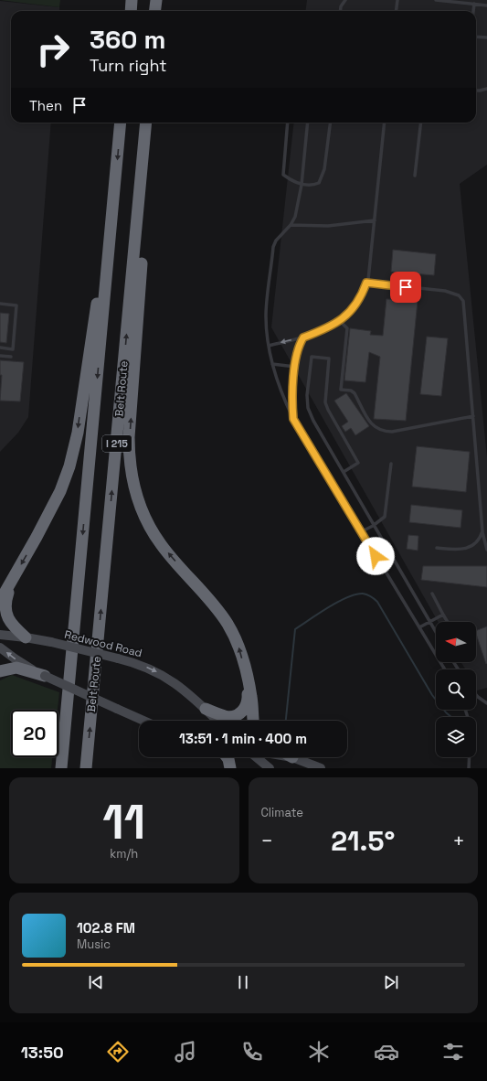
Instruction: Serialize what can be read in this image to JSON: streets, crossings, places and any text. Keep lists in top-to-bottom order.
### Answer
{
  "streets": {
    "highway": ["Belt Route", "I 215"],
    "main road": ["Redwood Road"]
  },
  "north": "left",
  "page": {
    "turn": ["360 m", "Turn right"],
    "then": "Then",
    "limit": "20",
    "trip": "13:51 · 1 min · 400 m",
    "tile": [
      ["11", "km/h"],
      "Climate"
    ],
    "heat": ["−", "21.5°", "+"],
    "song": ["102.8 FM", "Music"],
    "tabs": "13:50"
  }
}
